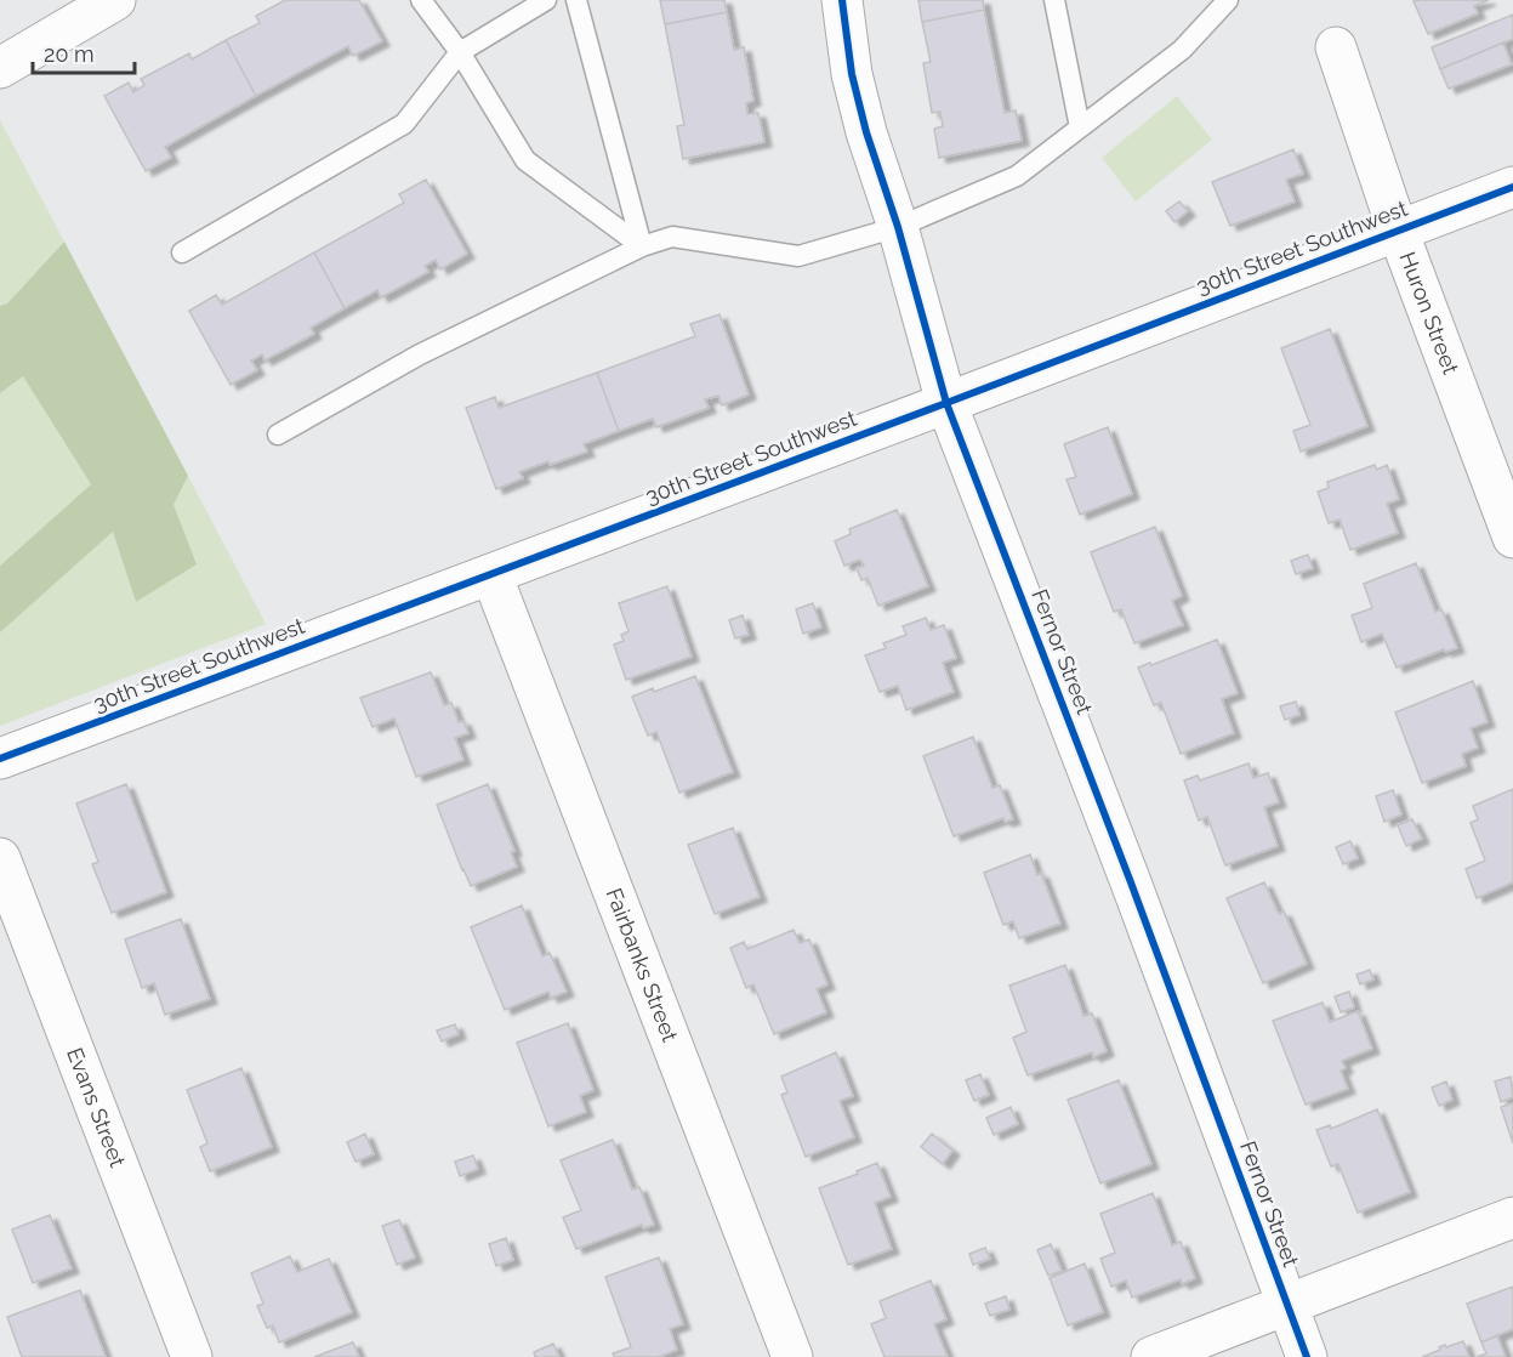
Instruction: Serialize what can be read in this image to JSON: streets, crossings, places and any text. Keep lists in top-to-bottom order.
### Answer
{
  "streets": {
    "street": [
      "30th Street Southwest",
      "Huron Street",
      "Fernor Street",
      "Fairbanks Street",
      "Evans Street"
    ]
  },
  "crossings": [
    ["30th Street Southwest", "Huron Street"],
    ["30th Street Southwest", "Fernor Street"],
    ["30th Street Southwest", "Fairbanks Street"]
  ],
  "scale_bar": "20 m"
}
